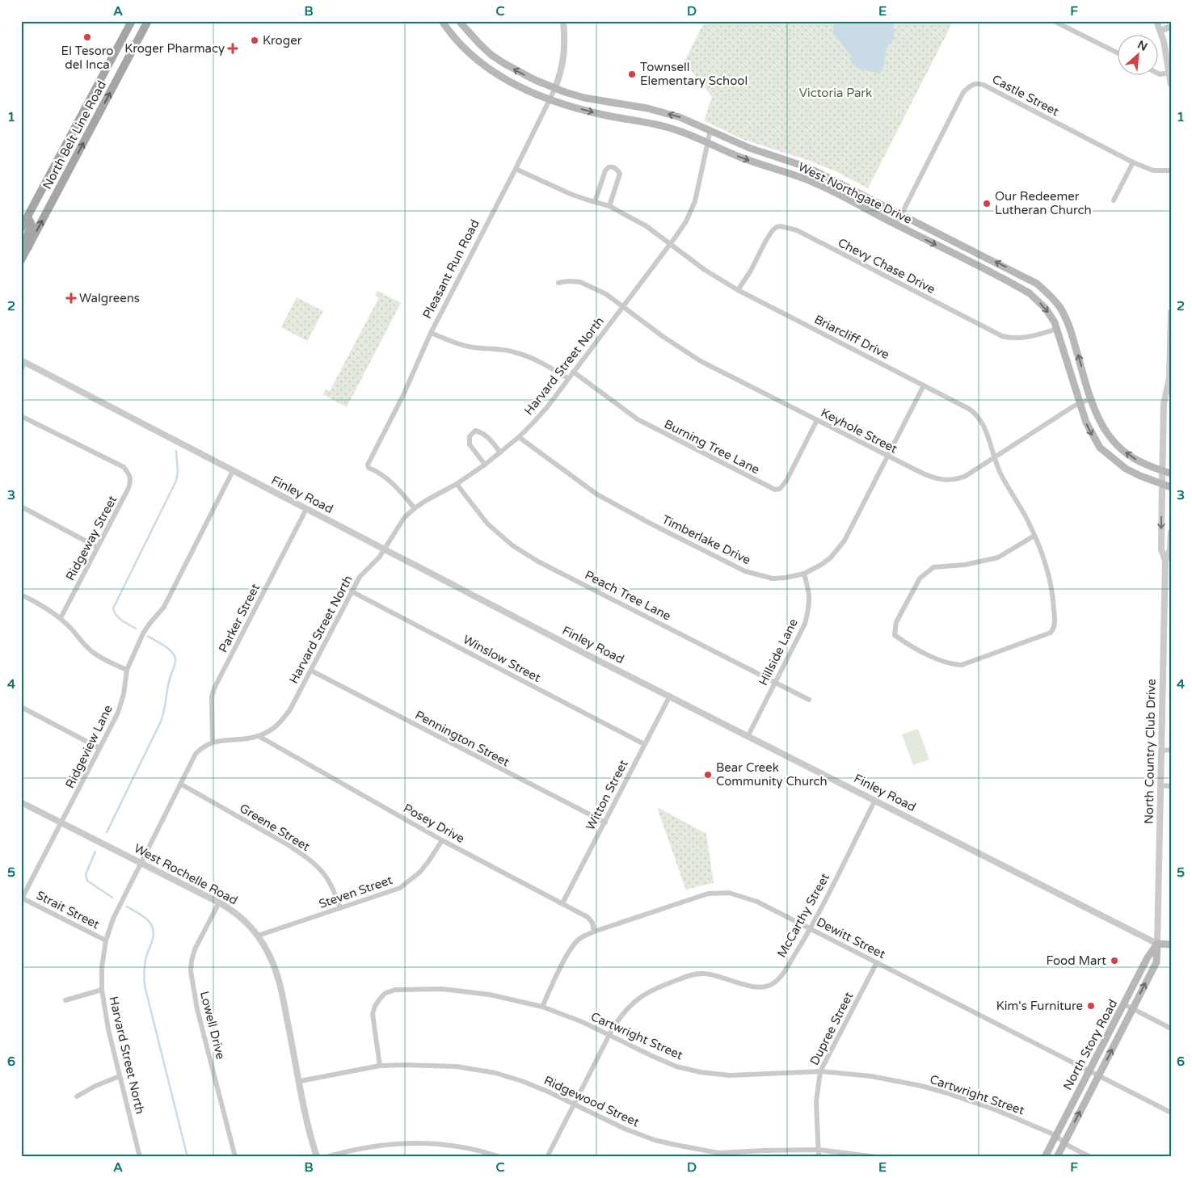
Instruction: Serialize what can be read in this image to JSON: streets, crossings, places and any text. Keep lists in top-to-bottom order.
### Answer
{
  "streets": {
    "main road": ["North Belt Line Road", "West Northgate Drive", "North Story Road"],
    "street": [
      "Castle Street",
      "Chevy Chase Drive",
      "Pleasant Run Road",
      "Briarcliff Drive",
      "Harvard Street North",
      "Keyhole Street",
      "Burning Tree Lane",
      "Finley Road",
      "Ridgeway Street",
      "Timberlake Drive",
      "Peach Tree Lane",
      "Parker Street",
      "Hillside Lane",
      "Winslow Street",
      "Pennington Street",
      "Ridgeview Lane",
      "North Country Club Drive",
      "Witton Street",
      "Posey Drive",
      "Greene Street",
      "West Rochelle Road",
      "Steven Street",
      "Strait Street",
      "McCarthy Street",
      "Dewitt Street",
      "Lowell Drive",
      "Dupree Street",
      "Cartwright Street",
      "Ridgewood Street"
    ]
  },
  "crossings": [
    ["Castle Street", "West Northgate Drive"],
    ["West Northgate Drive", "Chevy Chase Drive"],
    ["West Northgate Drive", "Pleasant Run Road"],
    ["West Northgate Drive", "Harvard Street North"],
    ["West Northgate Drive", "Keyhole Street"],
    ["West Northgate Drive", "North Country Club Drive"],
    ["Chevy Chase Drive", "Briarcliff Drive"],
    ["Pleasant Run Road", "Briarcliff Drive"],
    ["Pleasant Run Road", "Harvard Street North"],
    ["Briarcliff Drive", "Harvard Street North"],
    ["Briarcliff Drive", "Keyhole Street"],
    ["Briarcliff Drive", "Timberlake Drive"],
    ["Harvard Street North", "Keyhole Street"],
    ["Harvard Street North", "Burning Tree Lane"],
    ["Harvard Street North", "Finley Road"],
    ["Harvard Street North", "Timberlake Drive"],
    ["Harvard Street North", "Peach Tree Lane"],
    ["Harvard Street North", "Parker Street"],
    ["Harvard Street North", "Winslow Street"],
    ["Harvard Street North", "Pennington Street"],
    ["Harvard Street North", "Posey Drive"],
    ["Harvard Street North", "Greene Street"],
    ["Harvard Street North", "West Rochelle Road"],
    ["Harvard Street North", "Strait Street"],
    ["Keyhole Street", "Burning Tree Lane"],
    ["Keyhole Street", "Timberlake Drive"],
    ["Finley Road", "Parker Street"],
    ["Finley Road", "Hillside Lane"],
    ["Finley Road", "Ridgeview Lane"],
    ["Finley Road", "North Country Club Drive"],
    ["Finley Road", "Witton Street"],
    ["Finley Road", "McCarthy Street"],
    ["Finley Road", "North Story Road"],
    ["Timberlake Drive", "Hillside Lane"],
    ["Peach Tree Lane", "Hillside Lane"],
    ["Winslow Street", "Witton Street"],
    ["Pennington Street", "Witton Street"],
    ["Ridgeview Lane", "West Rochelle Road"],
    ["Ridgeview Lane", "Strait Street"],
    ["North Country Club Drive", "North Story Road"],
    ["Witton Street", "Posey Drive"],
    ["Posey Drive", "Steven Street"],
    ["Posey Drive", "Dewitt Street"],
    ["Greene Street", "Steven Street"],
    ["West Rochelle Road", "Steven Street"],
    ["West Rochelle Road", "Lowell Drive"],
    ["West Rochelle Road", "Ridgewood Street"],
    ["McCarthy Street", "Dewitt Street"],
    ["McCarthy Street", "Cartwright Street"],
    ["McCarthy Street", "Ridgewood Street"],
    ["Dewitt Street", "Dupree Street"],
    ["Dewitt Street", "Cartwright Street"],
    ["Dewitt Street", "North Story Road"],
    ["Dupree Street", "Cartwright Street"],
    ["Dupree Street", "Ridgewood Street"],
    ["Cartwright Street", "North Story Road"],
    ["Cartwright Street", "Ridgewood Street"]
  ],
  "parks": ["Victoria Park"],
  "places": {
    "other": [
      "El Tesoro del Inca",
      "Kroger",
      "Townsell Elementary School",
      "Our Redeemer Lutheran Church",
      "Bear Creek Community Church",
      "Food Mart",
      "Kim's Furniture"
    ],
    "health": ["Kroger Pharmacy", "Walgreens"]
  },
  "north": "top right",
  "grid": {
    "columns": [
      "A",
      "B",
      "C",
      "D",
      "E",
      "F"
    ],
    "rows": [
      "1",
      "2",
      "3",
      "4",
      "5",
      "6"
    ]
  }
}
